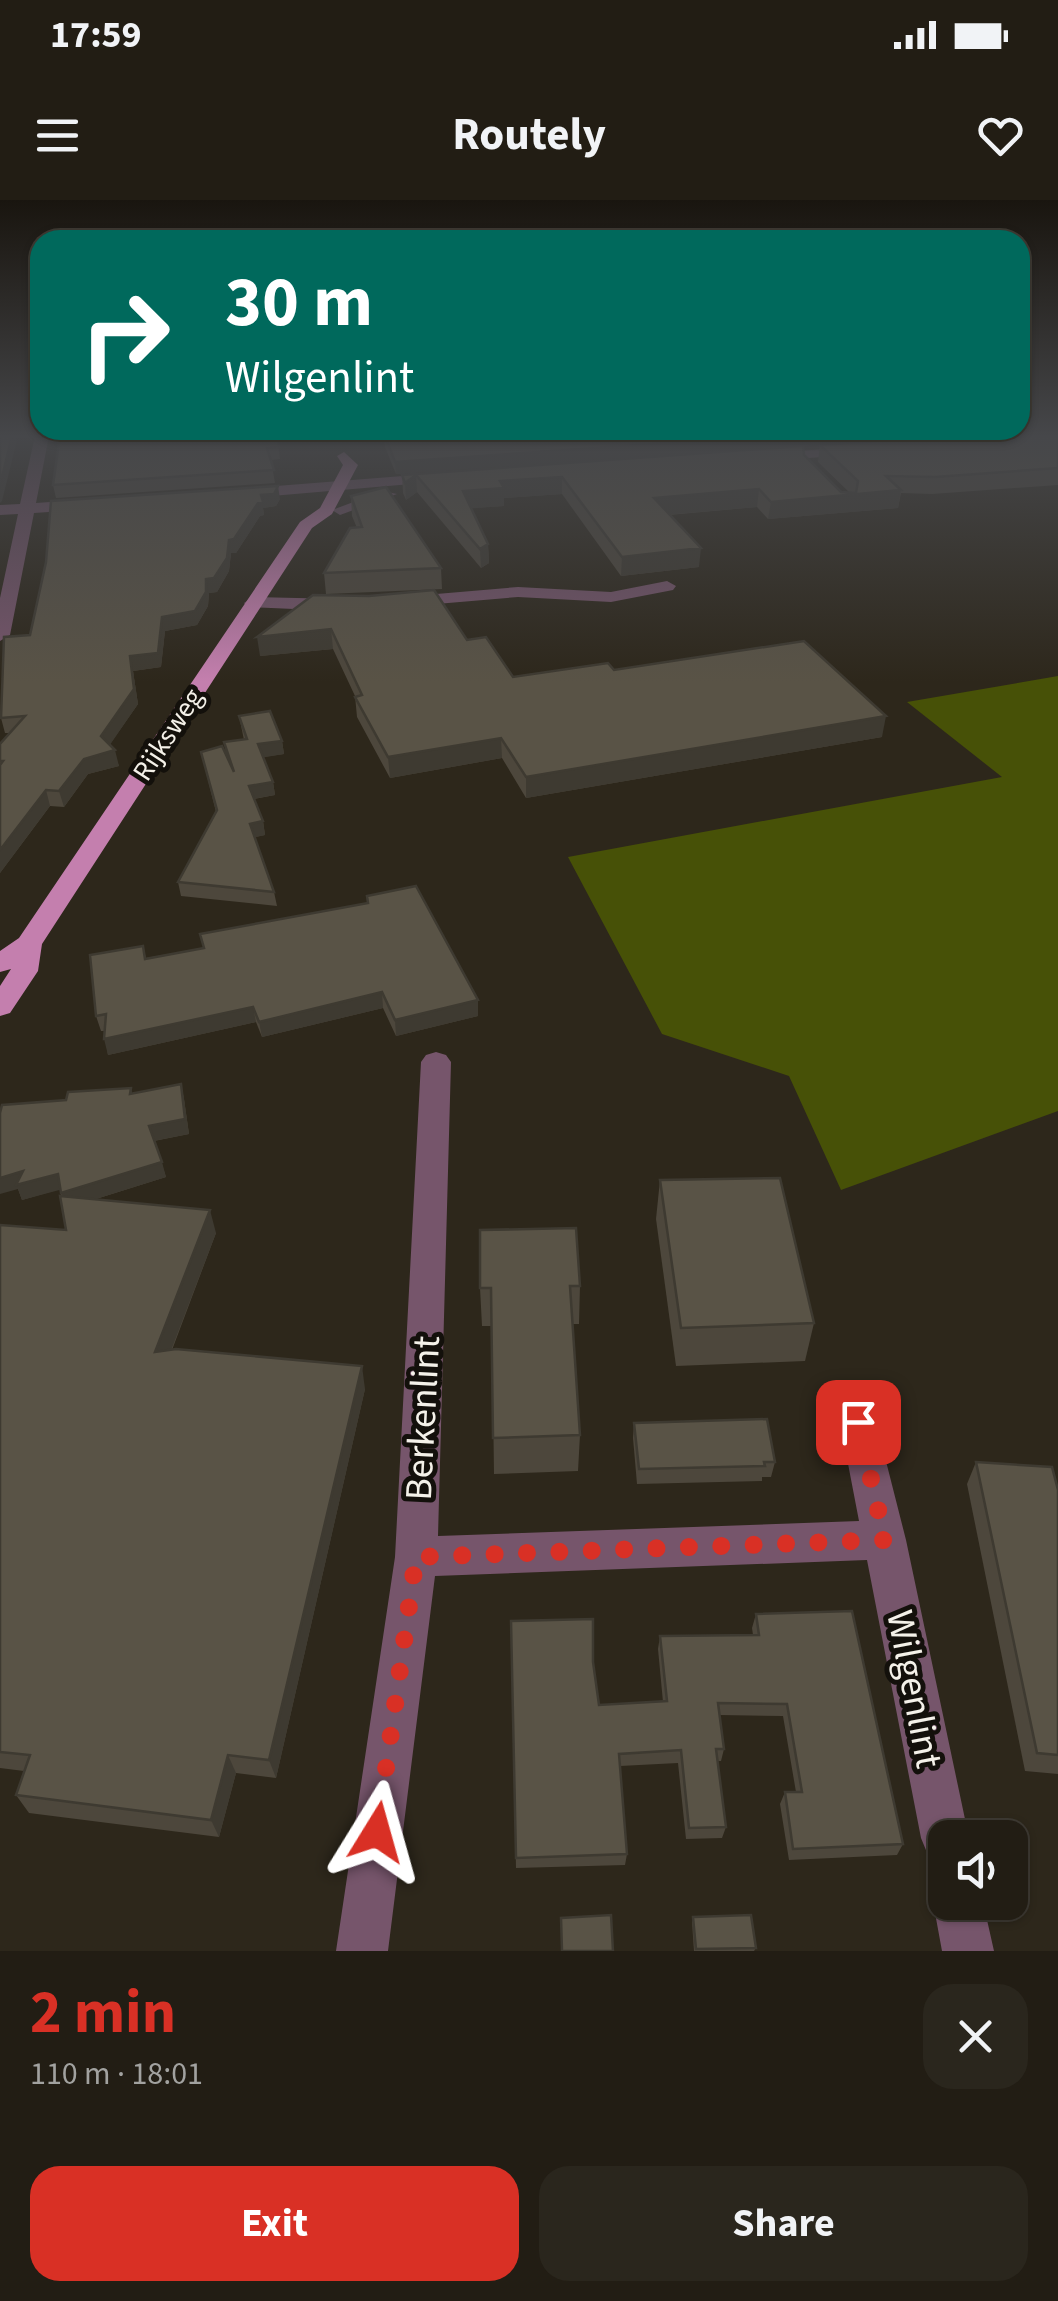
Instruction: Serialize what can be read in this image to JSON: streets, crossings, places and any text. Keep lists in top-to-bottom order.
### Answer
{
  "streets": {
    "main road": ["Rijksweg"],
    "street": ["Berkenlint", "Wilgenlint"]
  },
  "page": {
    "status": "17:59",
    "header": "Routely",
    "turn": ["30 m", "Wilgenlint"],
    "heading": ["2 min", "110 m · 18:01"],
    "buttons": ["Exit", "Share"]
  }
}
